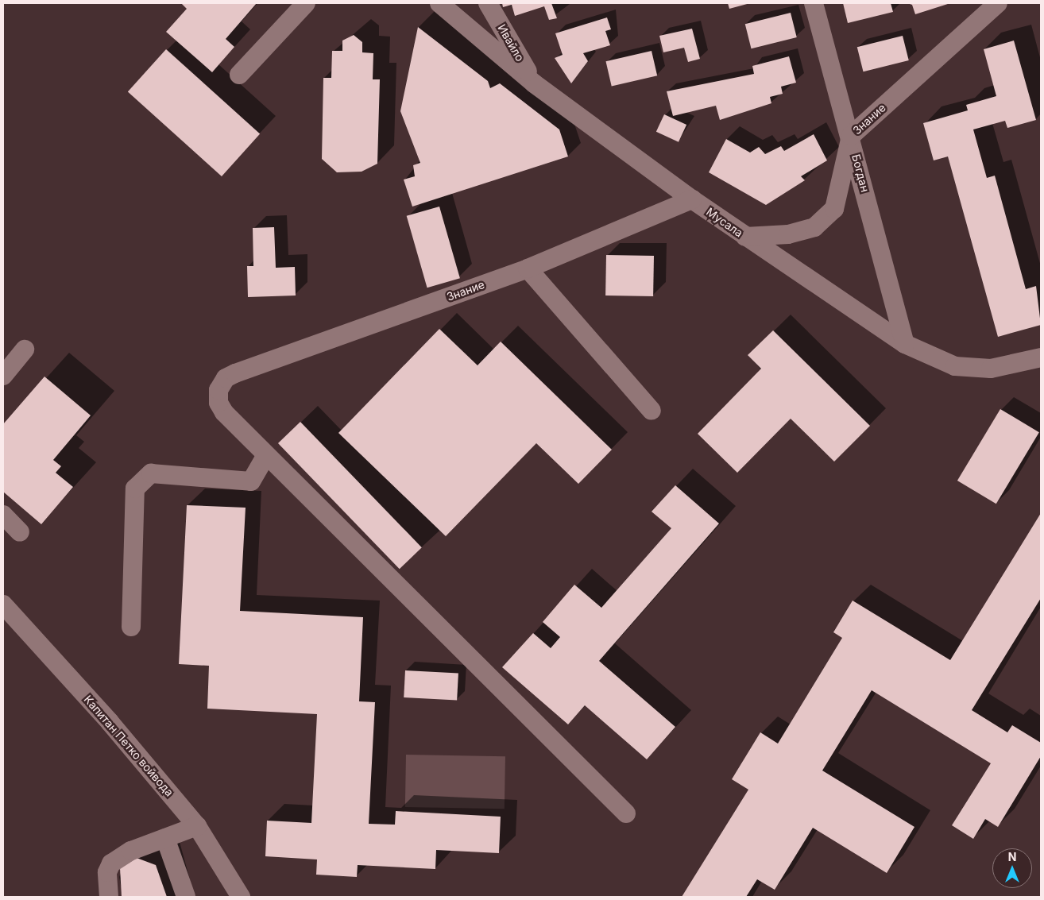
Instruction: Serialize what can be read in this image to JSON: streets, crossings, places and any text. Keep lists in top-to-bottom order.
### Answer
{
  "streets": {
    "street": [
      "Ивайло",
      "Знание",
      "Богдан",
      "Мусала",
      "Капитан Петко войвода"
    ]
  },
  "crossings": [
    ["Ивайло", "Мусала"],
    ["Знание", "Богдан"],
    ["Знание", "Мусала"],
    ["Богдан", "Мусала"]
  ],
  "north": "top"
}
